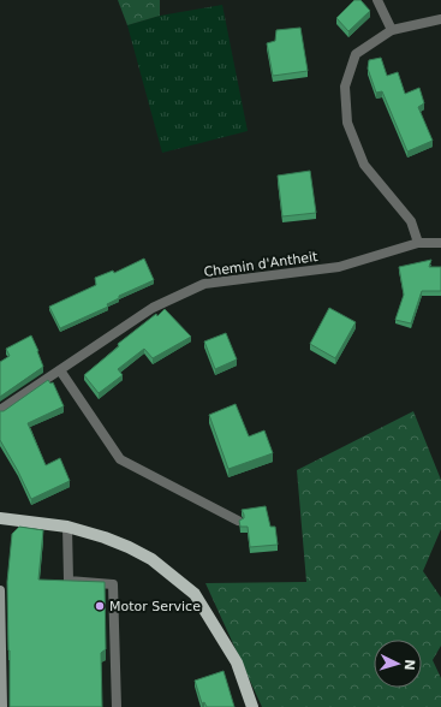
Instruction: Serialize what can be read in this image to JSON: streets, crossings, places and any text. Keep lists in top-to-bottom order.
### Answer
{
  "streets": {
    "street": ["Chemin d'Antheit"]
  },
  "places": ["Motor Service"],
  "north": "right"
}
